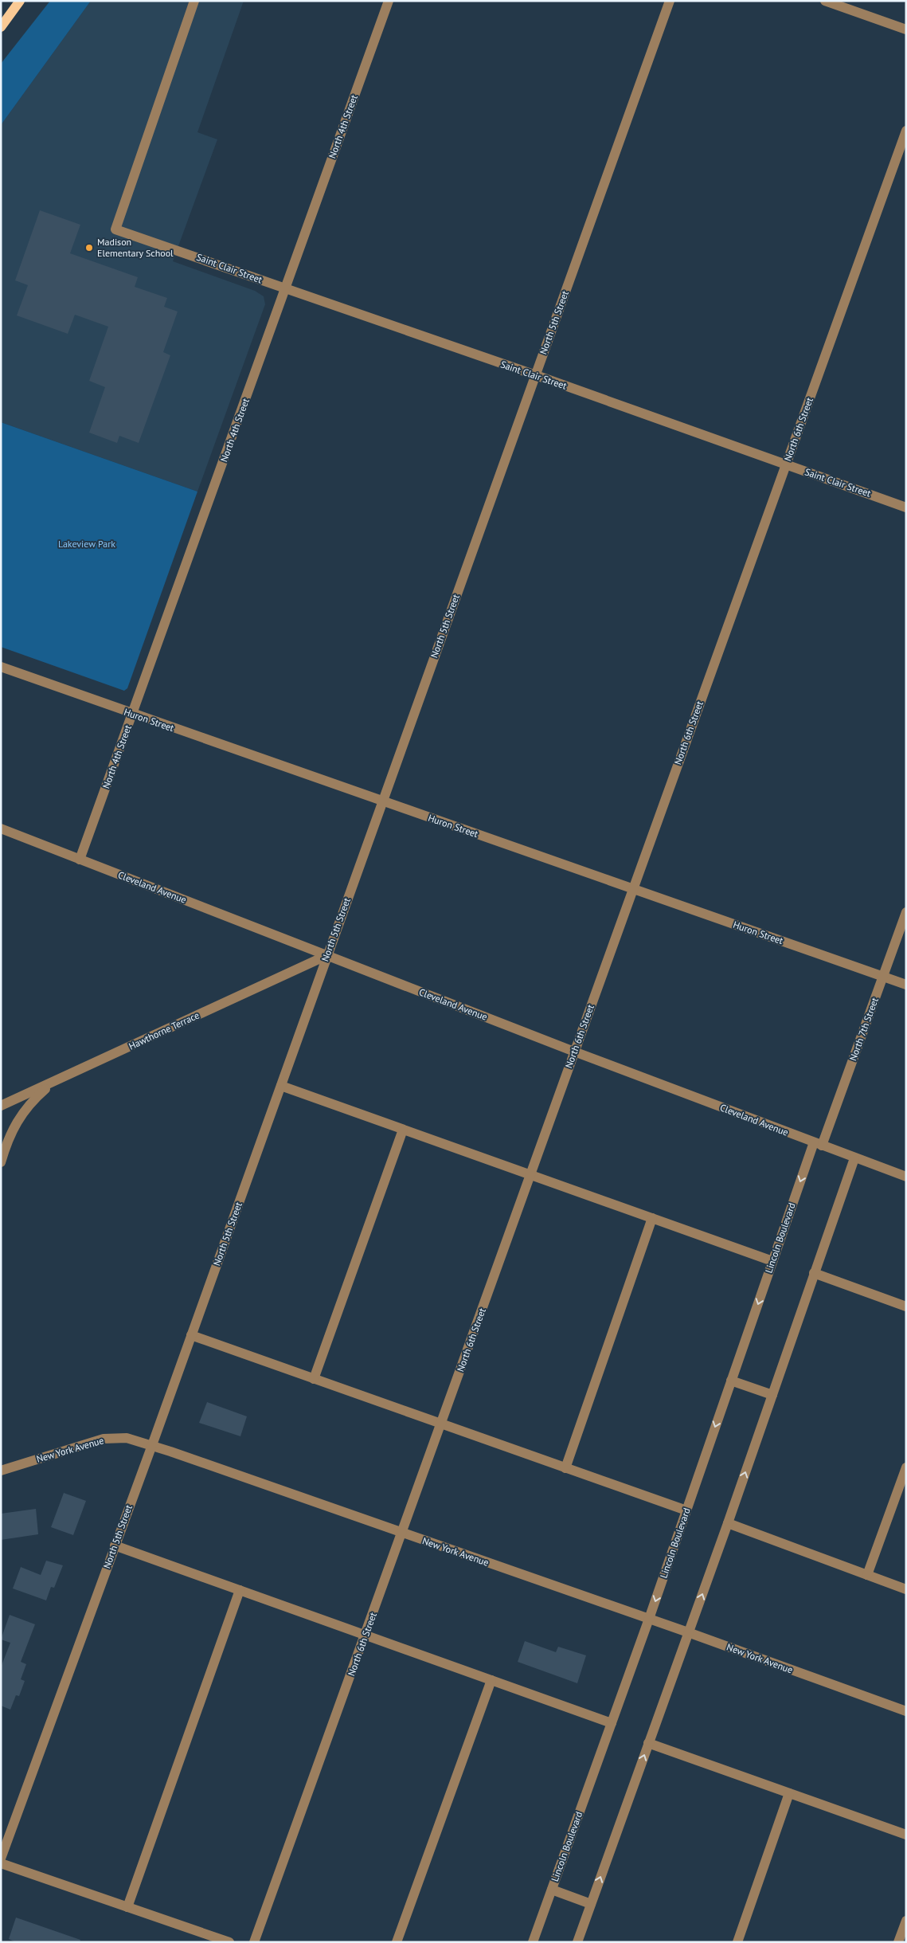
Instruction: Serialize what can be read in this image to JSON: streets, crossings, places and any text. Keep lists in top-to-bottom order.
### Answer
{
  "streets": {
    "street": [
      "North 4th Street",
      "Saint Clair Street",
      "North 5th Street",
      "North 6th Street",
      "Huron Street",
      "Cleveland Avenue",
      "North 7th Street",
      "Hawthorne Terrace",
      "Lincoln Boulevard",
      "New York Avenue"
    ]
  },
  "crossings": [
    ["North 4th Street", "Saint Clair Street"],
    ["North 4th Street", "Huron Street"],
    ["North 4th Street", "Cleveland Avenue"],
    ["Saint Clair Street", "North 5th Street"],
    ["Saint Clair Street", "North 6th Street"],
    ["North 5th Street", "Huron Street"],
    ["North 5th Street", "Cleveland Avenue"],
    ["North 5th Street", "Hawthorne Terrace"],
    ["North 5th Street", "New York Avenue"],
    ["North 6th Street", "Huron Street"],
    ["North 6th Street", "Cleveland Avenue"],
    ["North 6th Street", "New York Avenue"],
    ["Huron Street", "North 7th Street"],
    ["Cleveland Avenue", "North 7th Street"],
    ["Cleveland Avenue", "Hawthorne Terrace"],
    ["Cleveland Avenue", "Lincoln Boulevard"],
    ["North 7th Street", "Lincoln Boulevard"],
    ["Lincoln Boulevard", "New York Avenue"]
  ],
  "parks": ["Lakeview Park"],
  "places": ["Madison Elementary School"]
}
